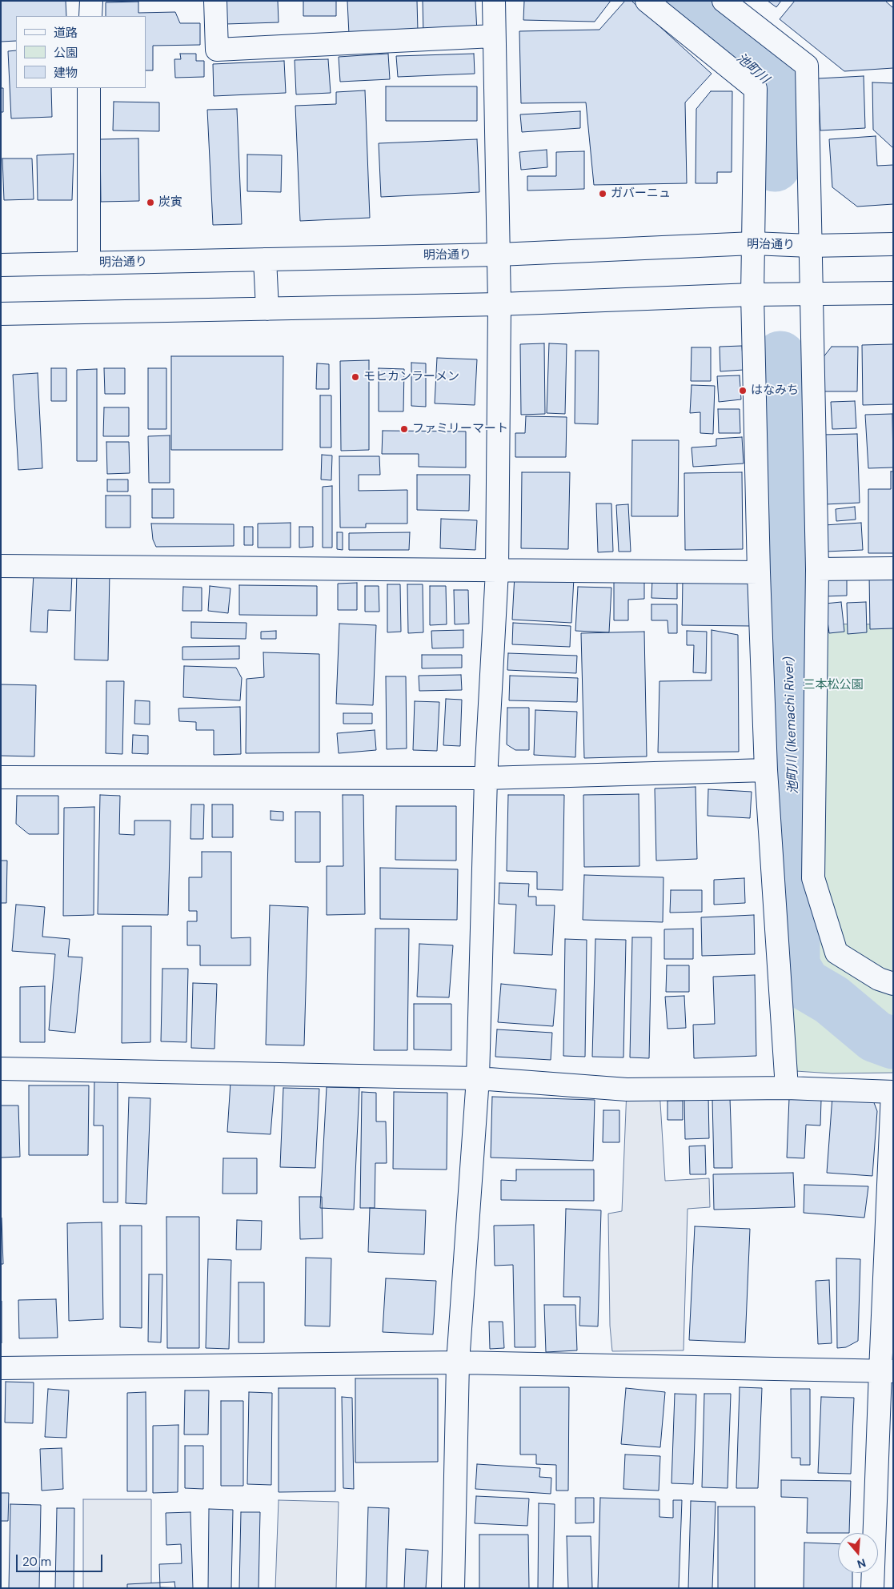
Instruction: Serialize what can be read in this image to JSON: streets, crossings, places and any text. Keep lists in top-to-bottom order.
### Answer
{
  "streets": {
    "main road": ["明治通り"]
  },
  "water": ["池町川", "池町川 (Ikemachi River)"],
  "parks": ["三本松公園"],
  "places": [
    "ガバーニュ",
    "炭寅",
    "モヒカンラーメン",
    "はなみち",
    "ファミリーマート"
  ],
  "legend": ["道路", "公園", "建物"],
  "scale_bar": "20 m",
  "north": "bottom"
}
